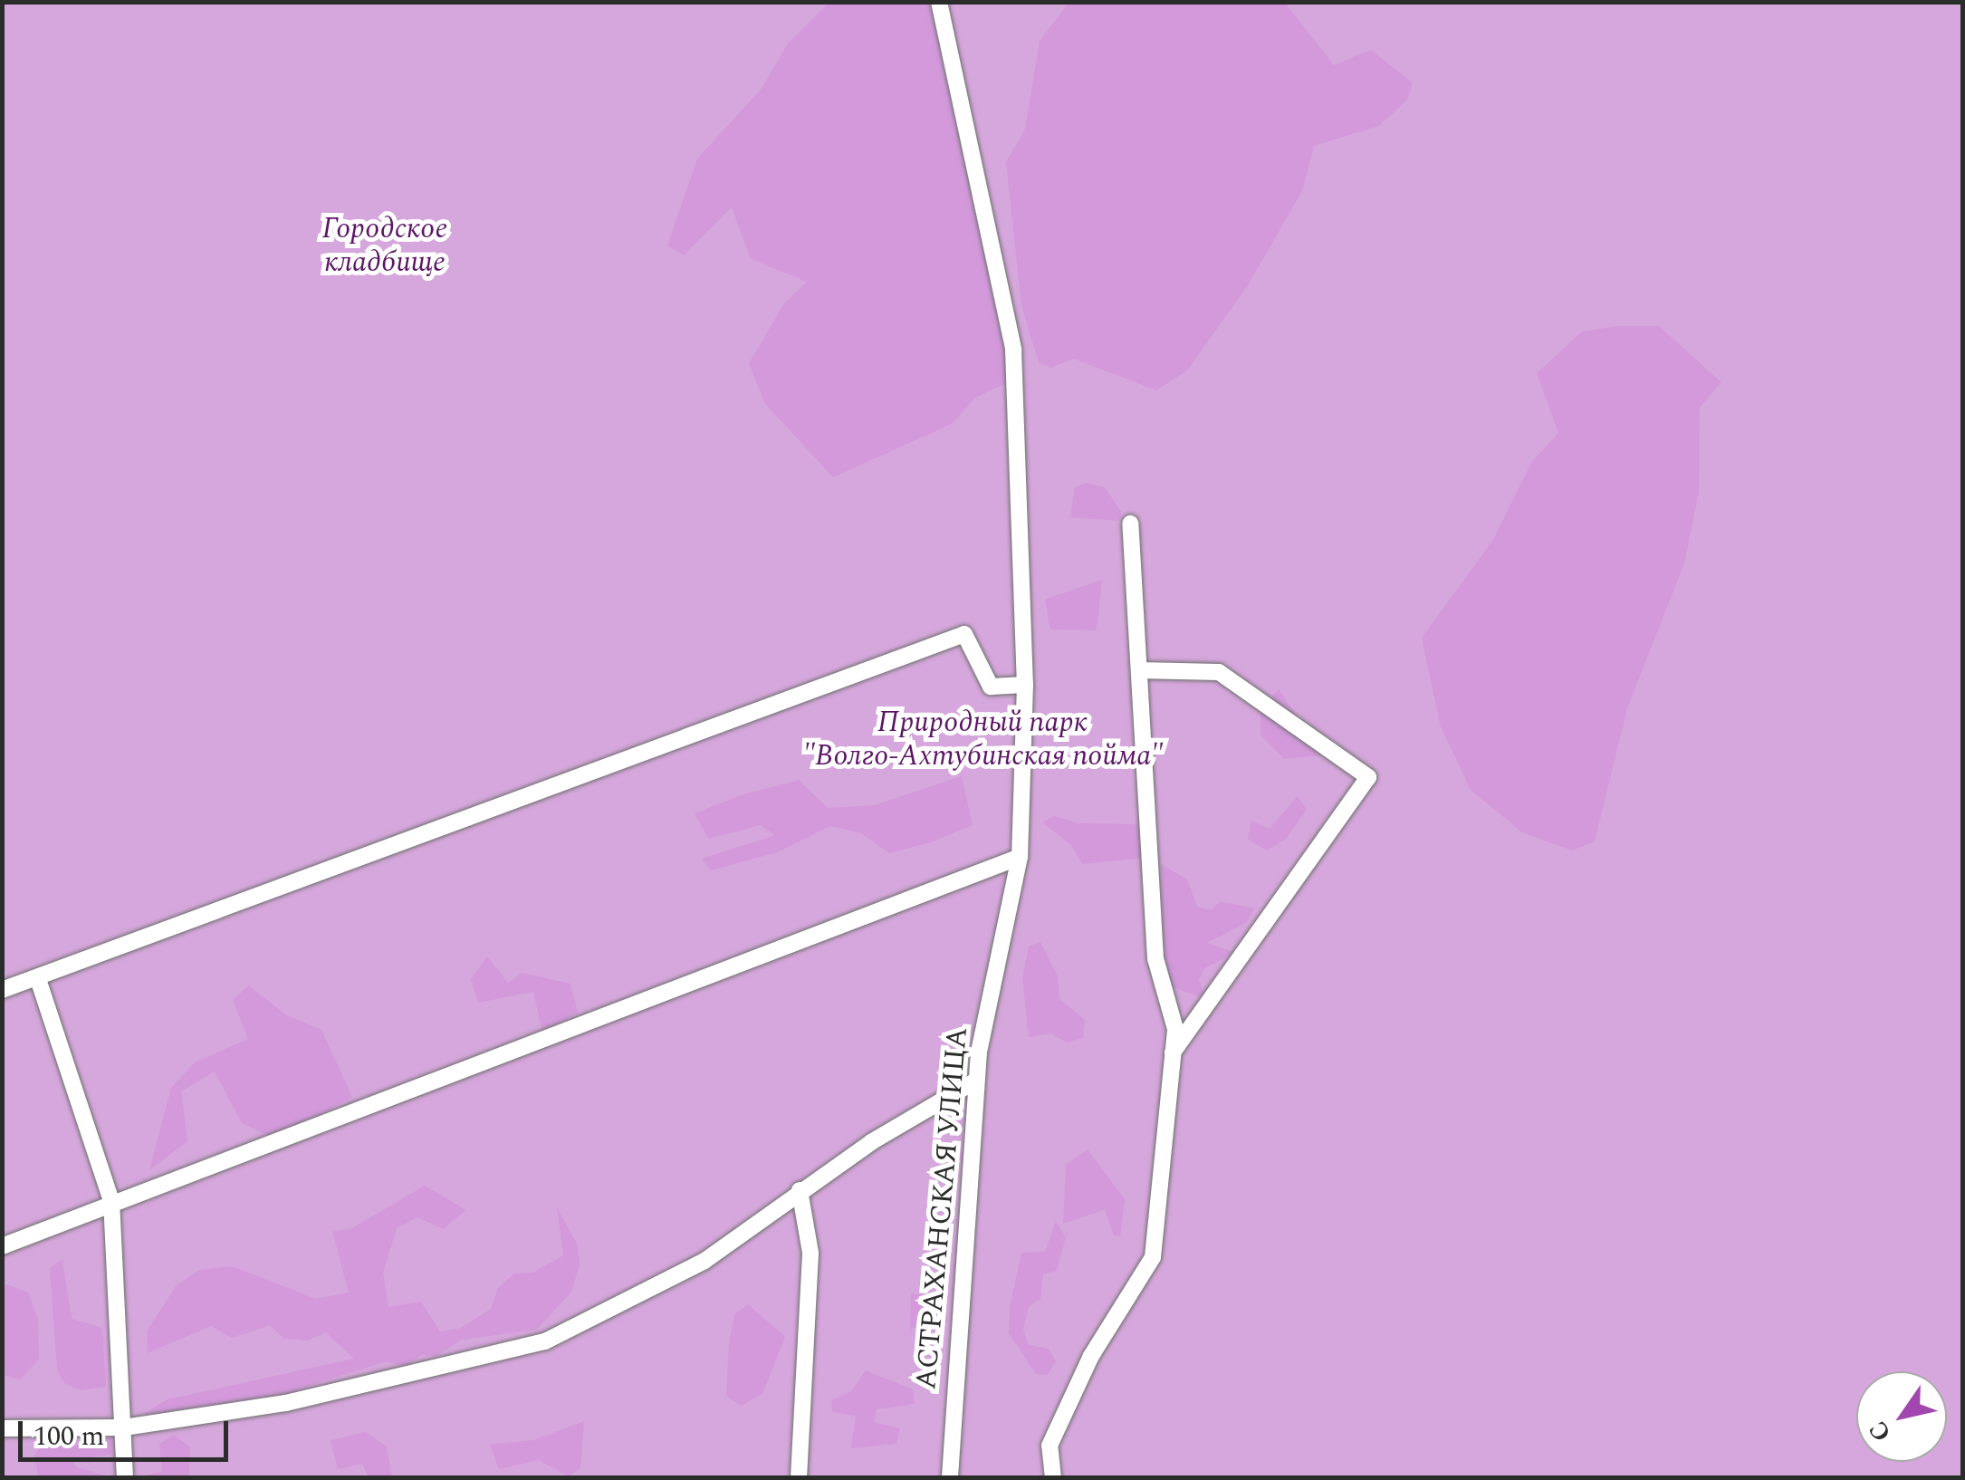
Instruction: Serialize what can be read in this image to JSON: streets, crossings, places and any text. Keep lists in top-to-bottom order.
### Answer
{
  "streets": {
    "street": ["АСТРАХАНСКАЯ УЛИЦА"]
  },
  "parks": ["Городское кладбище", "Природный парк \"Волго-Ахтубинская пойма\""],
  "scale_bar": "100 m",
  "north": "bottom left"
}
